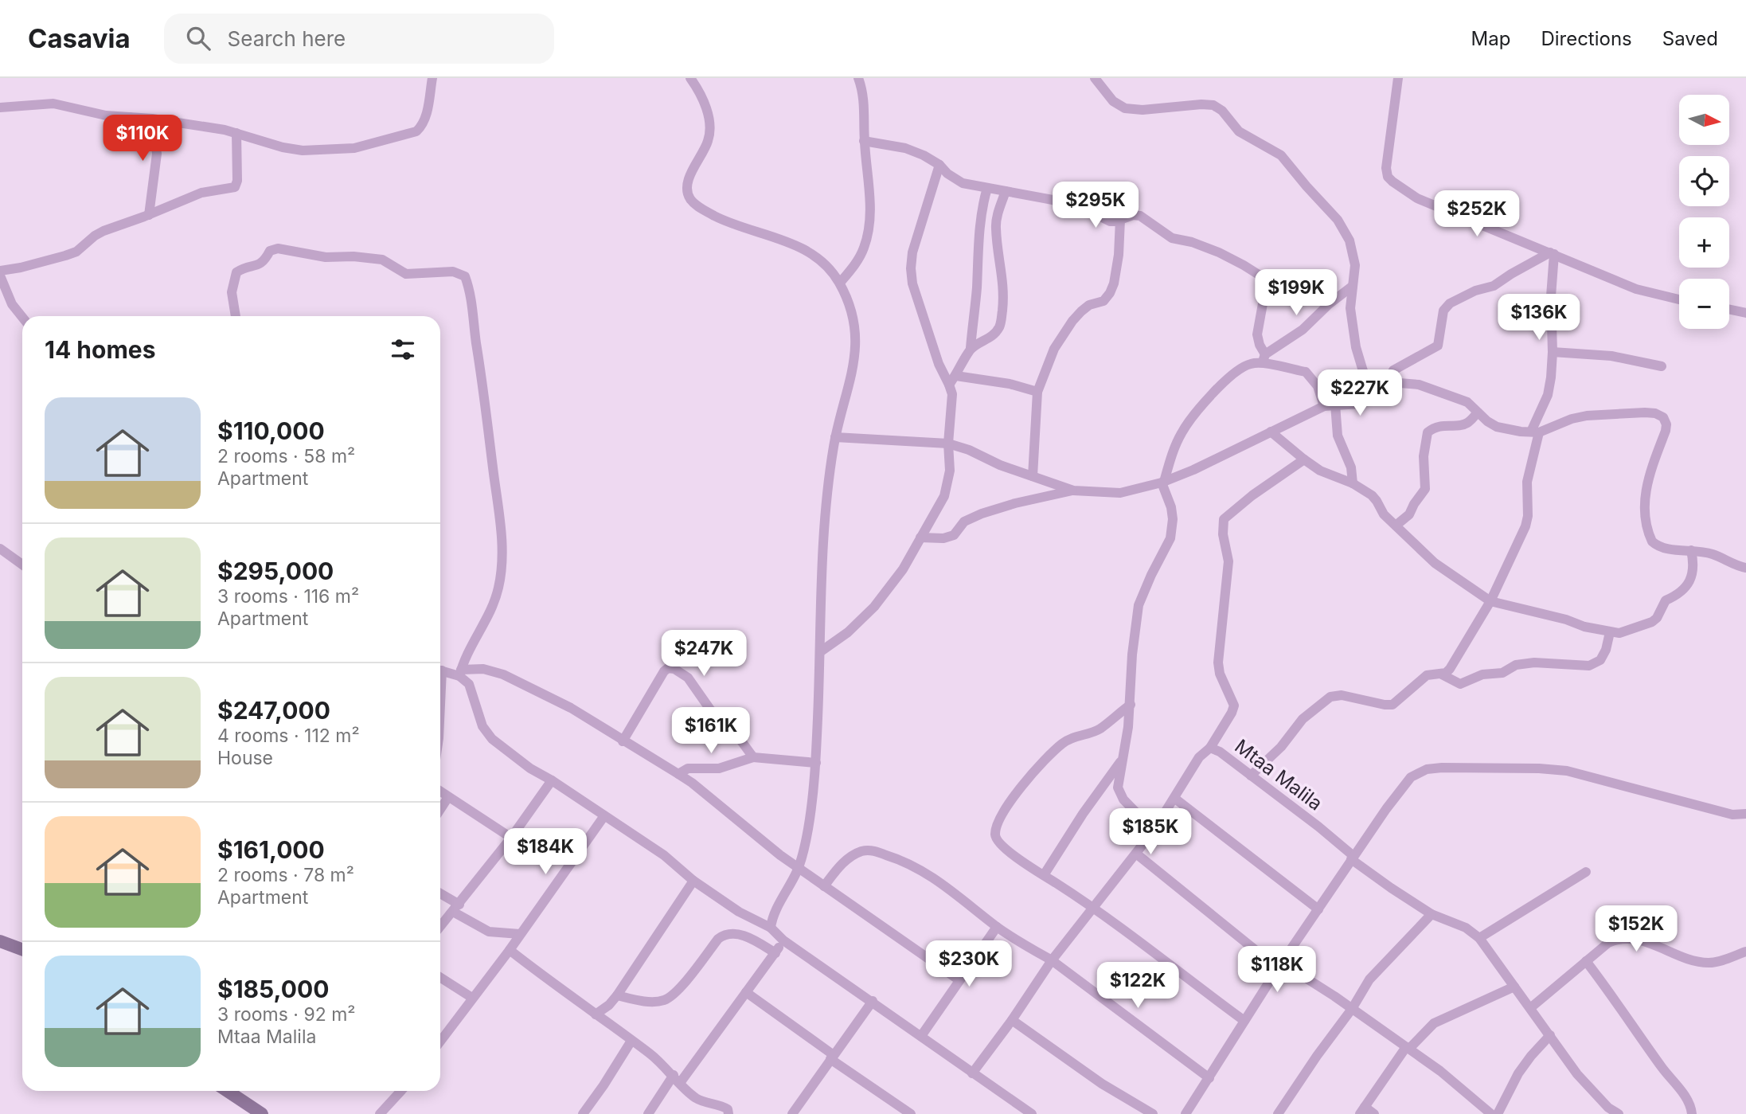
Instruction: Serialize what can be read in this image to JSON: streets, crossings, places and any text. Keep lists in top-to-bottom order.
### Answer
{
  "streets": {
    "street": ["Mtaa Malila"]
  },
  "north": "right",
  "page": {
    "header": "Casavia",
    "search": "Search here",
    "nav": ["Map", "Directions", "Saved"],
    "map_buttons": ["+", "−"],
    "price": [
      "$110K",
      "$295K",
      "$252K",
      "$199K",
      "$136K",
      "$227K",
      "$247K",
      "$161K",
      "$185K",
      "$184K",
      "$152K",
      "$230K",
      "$118K",
      "$122K"
    ],
    "heading": "14 homes",
    "list": [
      {
        "name": "$110,000",
        "note": "2 rooms · 58 m² · Apartment"
      },
      {
        "name": "$295,000",
        "note": "3 rooms · 116 m² · Apartment"
      },
      {
        "name": "$247,000",
        "note": "4 rooms · 112 m² · House"
      },
      {
        "name": "$161,000",
        "note": "2 rooms · 78 m² · Apartment"
      },
      {
        "name": "$185,000",
        "note": "3 rooms · 92 m² · Mtaa Malila"
      }
    ]
  }
}
